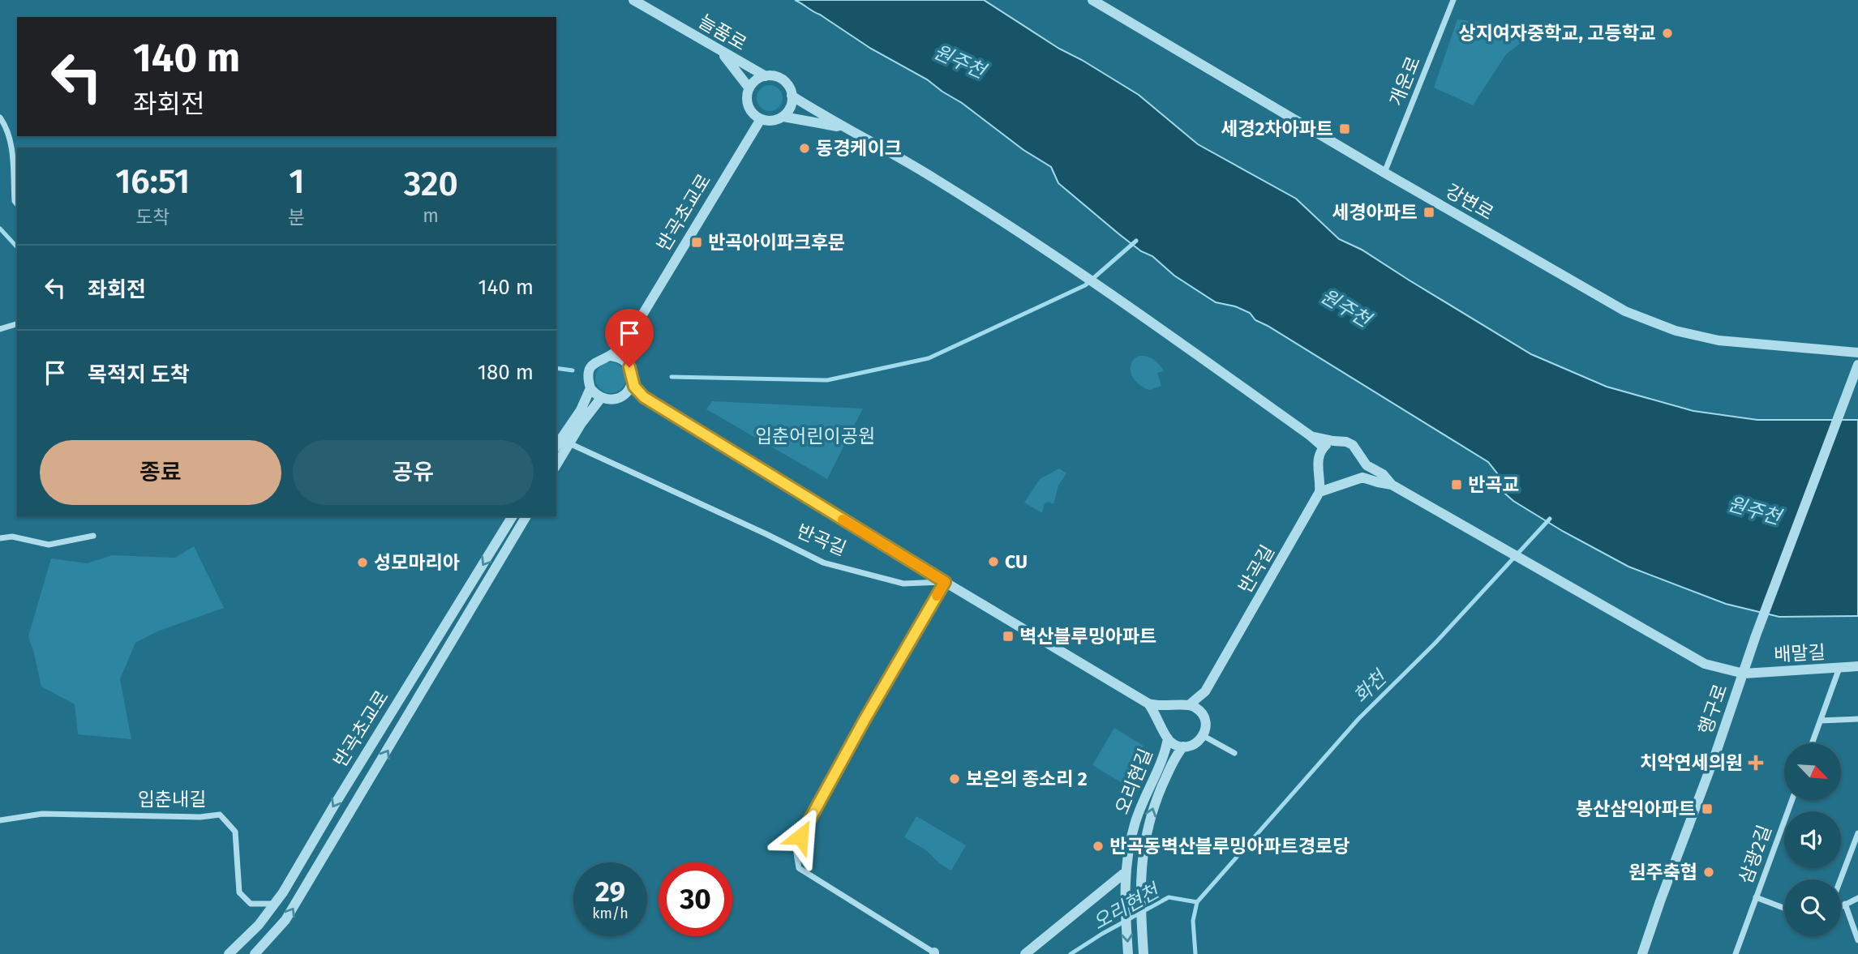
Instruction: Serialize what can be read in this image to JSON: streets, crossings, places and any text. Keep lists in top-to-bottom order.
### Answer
{
  "streets": {
    "street": [
      "늘품로",
      "개운로",
      "강변로",
      "반곡초교로",
      "반곡길",
      "배말길",
      "행구로",
      "오리현길",
      "입춘내길",
      "삼광2길"
    ]
  },
  "crossings": [
    ["늘품로", "반곡초교로"],
    ["개운로", "강변로"],
    ["반곡초교로", "입춘내길"],
    ["배말길", "행구로"]
  ],
  "water": ["원주천", "화천", "오리현천"],
  "parks": ["입춘어린이공원"],
  "places": {
    "other": [
      "상지여자중학교, 고등학교",
      "동경케이크",
      "CU",
      "성모마리아",
      "보은의 종소리 2",
      "반곡동벽산블루밍아파트경로당",
      "원주축협"
    ],
    "transit": [
      "세경2차아파트",
      "세경아파트",
      "반곡아이파크후문",
      "반곡교",
      "벽산블루밍아파트",
      "봉산삼익아파트"
    ],
    "health": ["치악연세의원"]
  },
  "north": "bottom right",
  "page": {
    "turn": ["140 m", "좌회전"],
    "eta": [
      "16:51",
      "도착",
      "1",
      "분",
      "320",
      "m"
    ],
    "list": [
      {
        "name": "좌회전",
        "value": "140 m"
      },
      {
        "name": "목적지 도착",
        "value": "180 m"
      }
    ],
    "buttons": ["종료", "공유"],
    "speed": "29 km/h",
    "limit": "30"
  }
}
